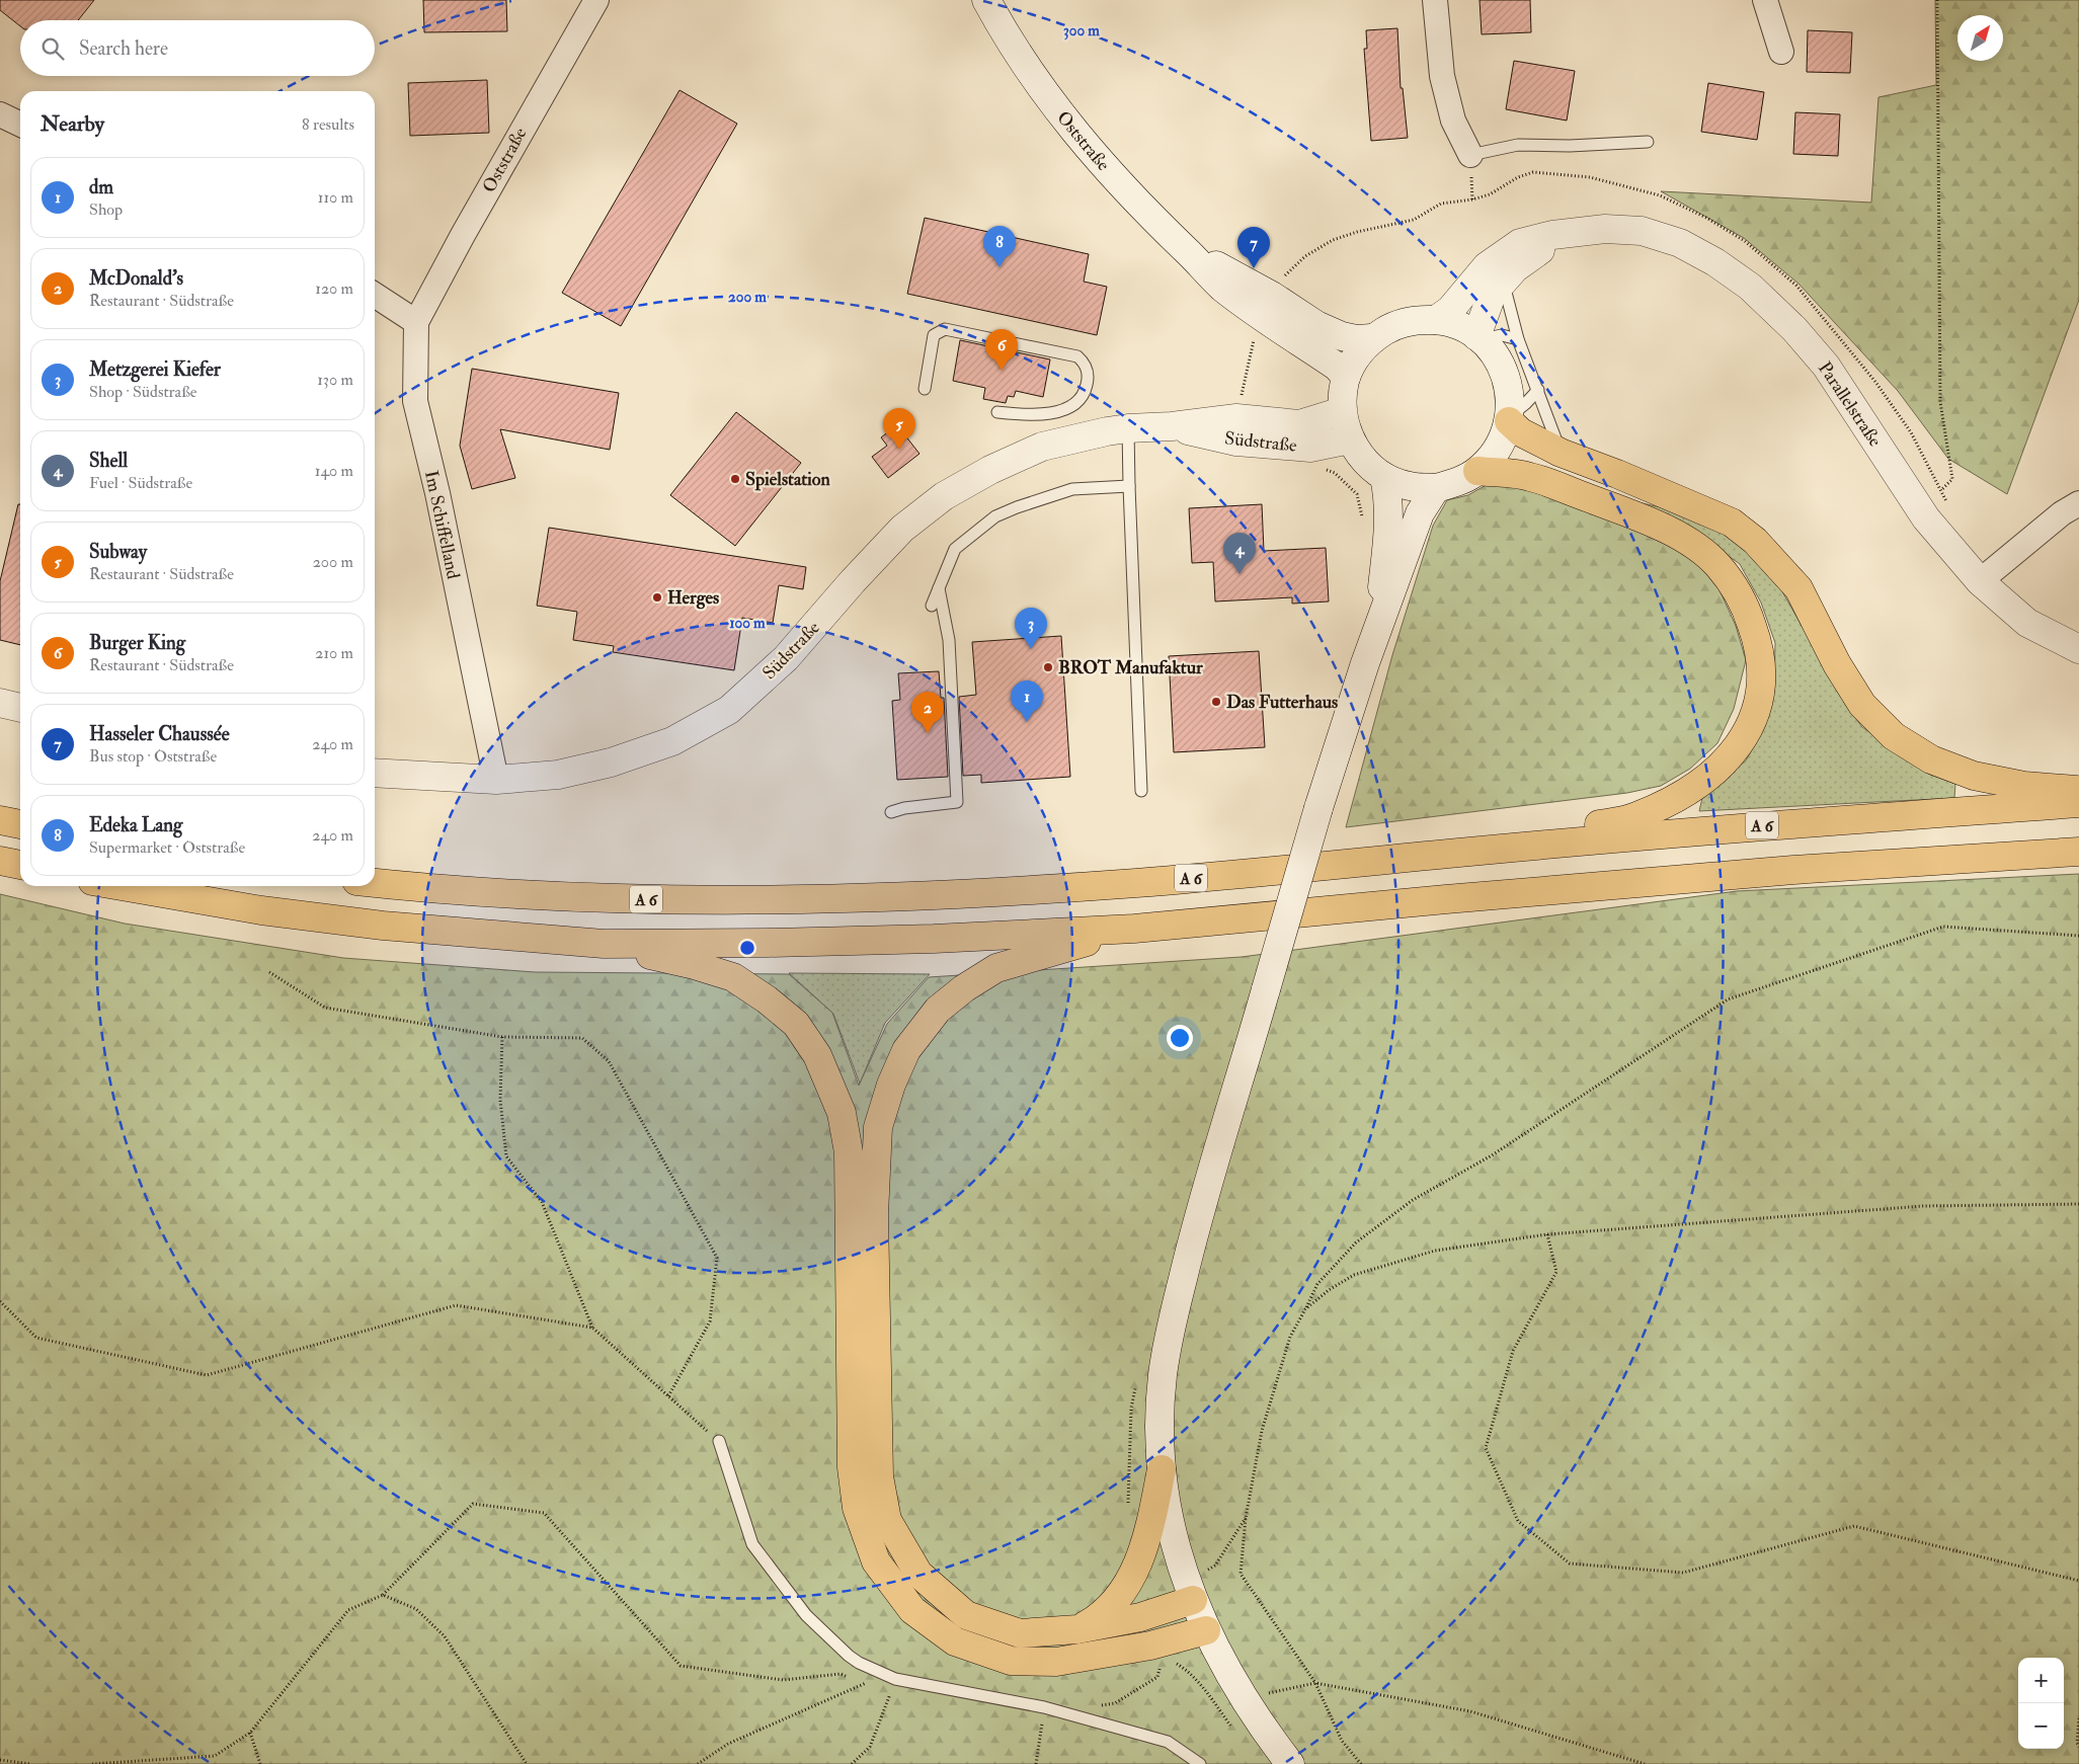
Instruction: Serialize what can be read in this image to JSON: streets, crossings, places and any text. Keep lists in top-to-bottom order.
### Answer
{
  "streets": {
    "highway": ["A 6"],
    "main road": ["Oststraße", "Parallelstraße", "Südstraße"],
    "street": ["Im Schiffelland"]
  },
  "crossings": [
    ["Oststraße", "Parallelstraße"],
    ["Oststraße", "Südstraße"],
    ["Oststraße", "Im Schiffelland"],
    ["Parallelstraße", "Südstraße"],
    ["Südstraße", "Im Schiffelland"]
  ],
  "places": [
    "Spielstation",
    "Herges",
    "BROT Manufaktur",
    "Das Futterhaus"
  ],
  "north": "top right",
  "page": {
    "search": "Search here",
    "heading": ["Nearby", "8 results"],
    "list": [
      {
        "mark": "1",
        "name": "dm",
        "note": "Shop",
        "value": "110 m"
      },
      {
        "mark": "2",
        "name": "McDonald's",
        "note": "Restaurant · Südstraße",
        "value": "120 m"
      },
      {
        "mark": "3",
        "name": "Metzgerei Kiefer",
        "note": "Shop · Südstraße",
        "value": "130 m"
      },
      {
        "mark": "4",
        "name": "Shell",
        "note": "Fuel · Südstraße",
        "value": "140 m"
      },
      {
        "mark": "5",
        "name": "Subway",
        "note": "Restaurant · Südstraße",
        "value": "200 m"
      },
      {
        "mark": "6",
        "name": "Burger King",
        "note": "Restaurant · Südstraße",
        "value": "210 m"
      },
      {
        "mark": "7",
        "name": "Hasseler Chaussée",
        "note": "Bus stop · Oststraße",
        "value": "240 m"
      },
      {
        "mark": "8",
        "name": "Edeka Lang",
        "note": "Supermarket · Oststraße",
        "value": "240 m"
      }
    ],
    "pins": [
      "8",
      "7",
      "6",
      "5",
      "4",
      "3",
      "1",
      "2"
    ],
    "map_buttons": ["+", "−"]
  },
  "rings": ["300 m", "200 m", "100 m"]
}
